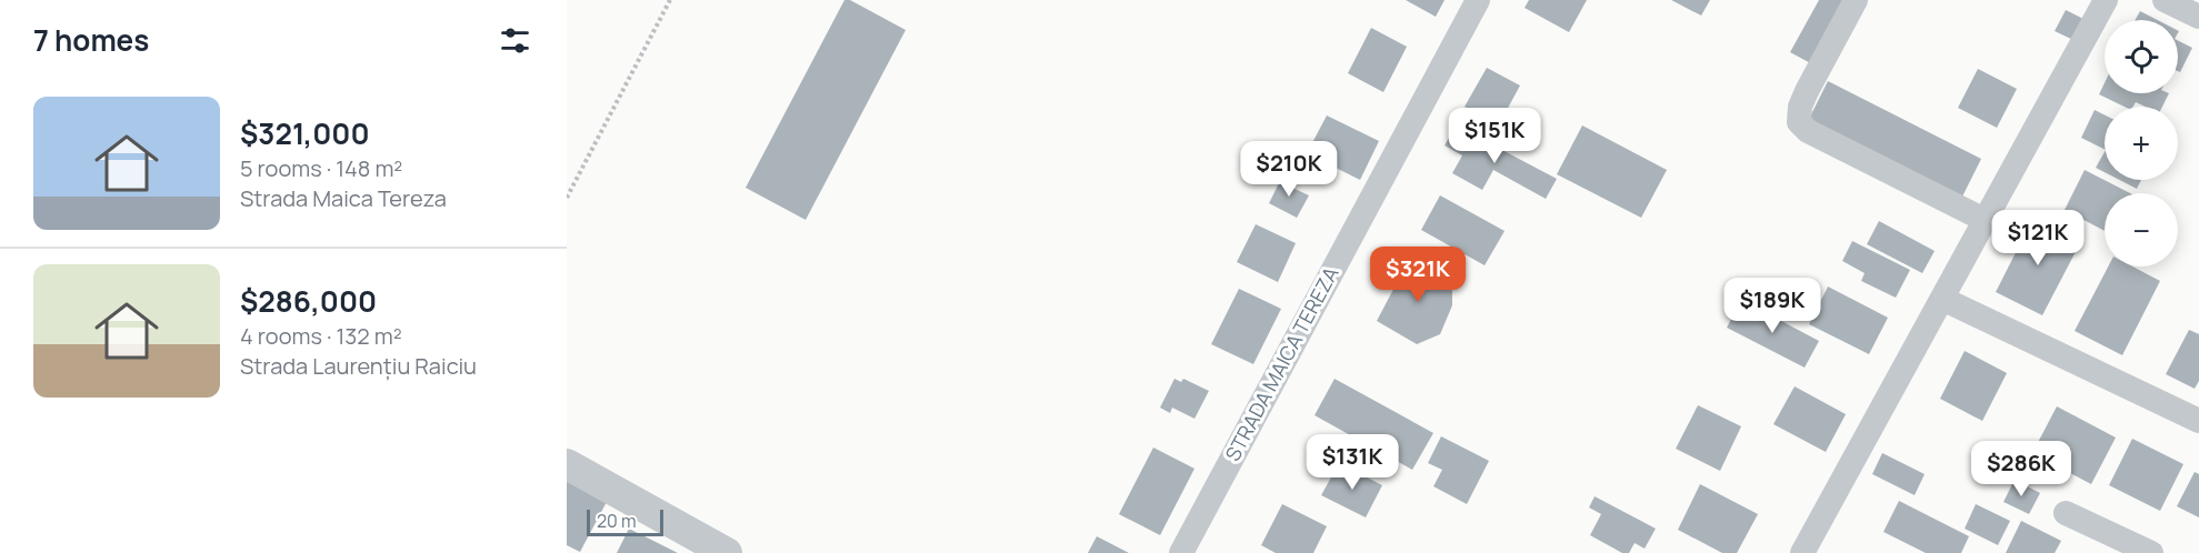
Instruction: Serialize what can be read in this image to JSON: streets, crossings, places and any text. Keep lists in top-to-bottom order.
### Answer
{
  "streets": {
    "street": ["STRADA MAICA TEREZA"]
  },
  "scale_bar": "20 m",
  "page": {
    "heading": "7 homes",
    "map_buttons": ["+", "−"],
    "list": [
      {
        "name": "$321,000",
        "note": "5 rooms · 148 m² · Strada Maica Tereza"
      },
      {
        "name": "$286,000",
        "note": "4 rooms · 132 m² · Strada Laurențiu Raiciu"
      }
    ],
    "price": [
      "$151K",
      "$210K",
      "$121K",
      "$321K",
      "$189K",
      "$131K",
      "$286K"
    ],
    "scale": "20 m"
  }
}
